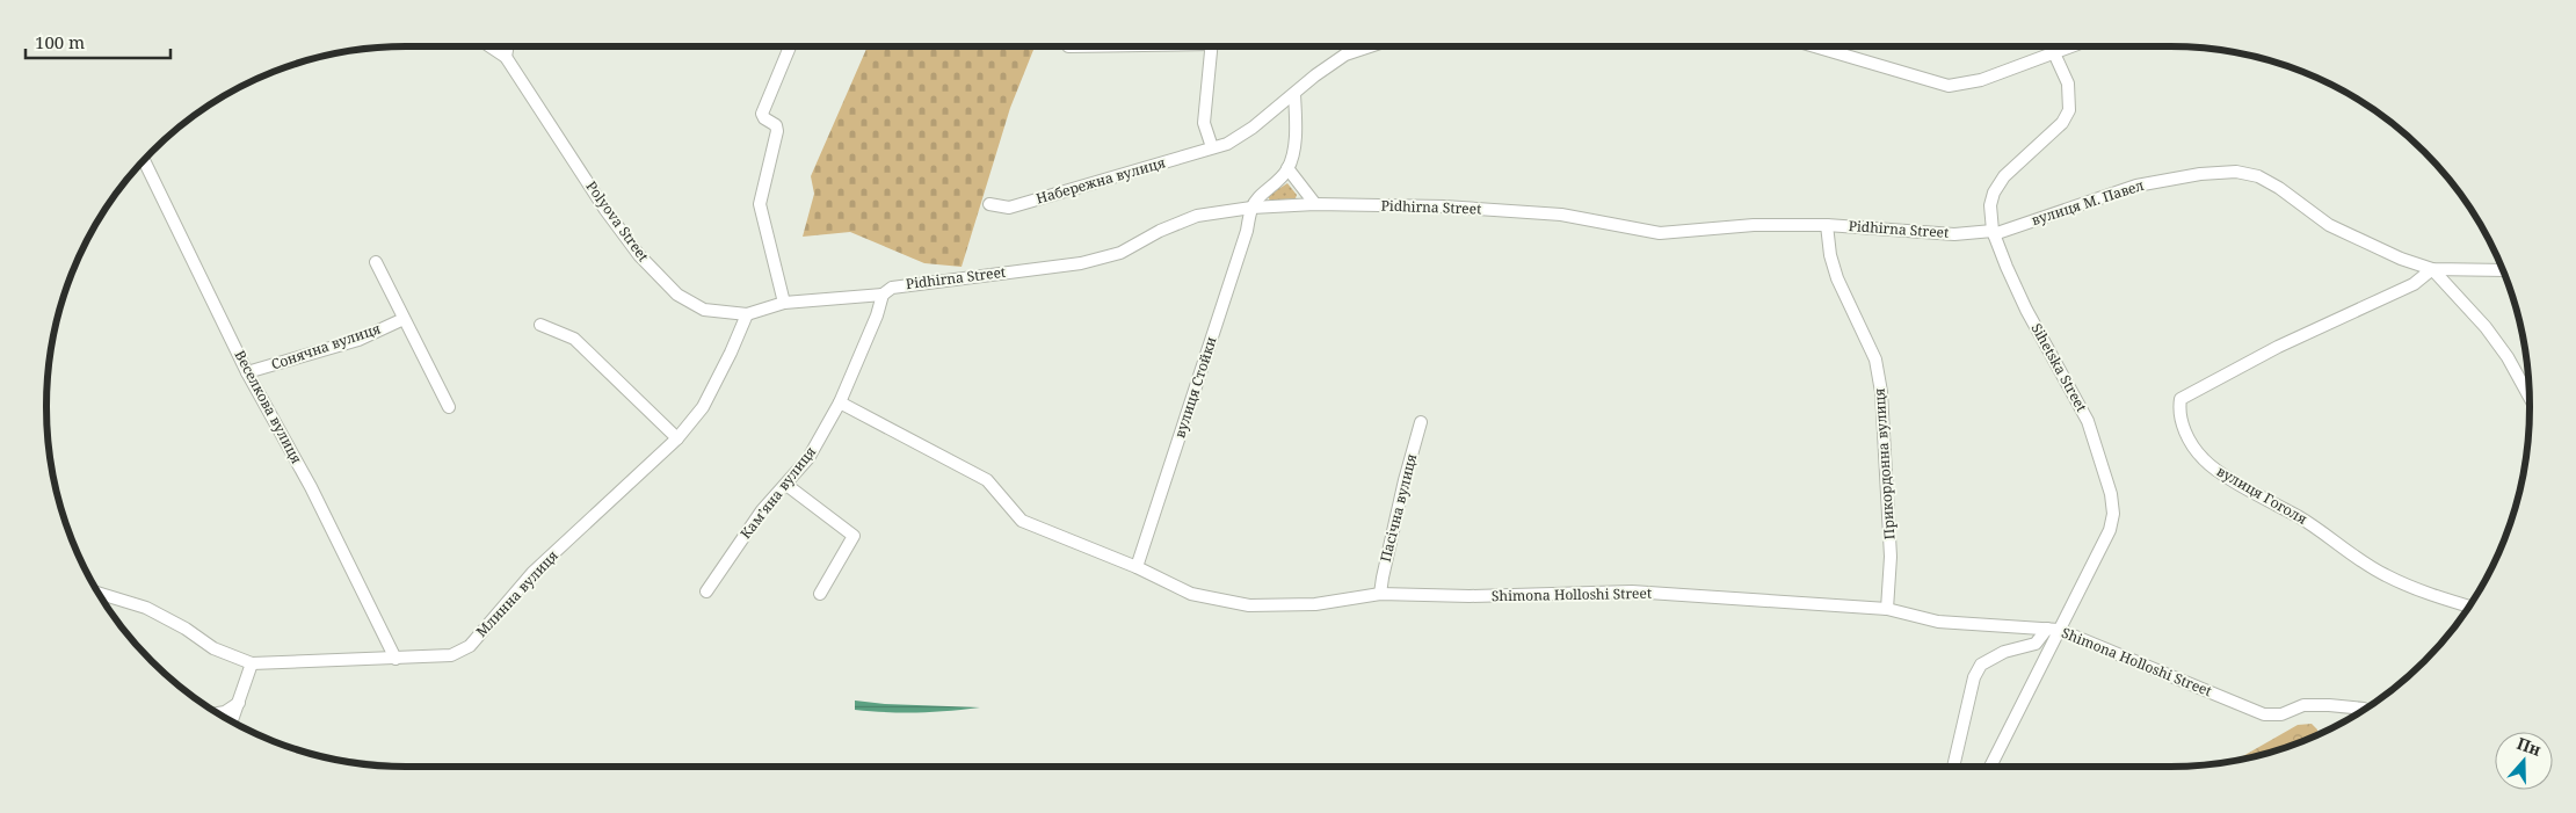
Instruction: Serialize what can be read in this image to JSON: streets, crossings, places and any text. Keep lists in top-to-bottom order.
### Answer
{
  "streets": {
    "street": [
      "Набережна вулиця",
      "вулиця М. Павел",
      "Pidhirna Street",
      "Polyova Street",
      "Сонячна вулиця",
      "Sihetska Street",
      "вулиця Стойки",
      "Веселкова вулиця",
      "Прикордонна вулиця",
      "Камʼяна вулиця",
      "вулиця Гоголя",
      "Пасічна вулиця",
      "Млинна вулиця",
      "Shimona Holloshi Street"
    ]
  },
  "crossings": [
    ["вулиця М. Павел", "Pidhirna Street"],
    ["вулиця М. Павел", "Sihetska Street"],
    ["вулиця М. Павел", "вулиця Гоголя"],
    ["Pidhirna Street", "Polyova Street"],
    ["Pidhirna Street", "Sihetska Street"],
    ["Pidhirna Street", "вулиця Стойки"],
    ["Pidhirna Street", "Прикордонна вулиця"],
    ["Pidhirna Street", "Камʼяна вулиця"],
    ["Polyova Street", "Камʼяна вулиця"],
    ["Polyova Street", "Млинна вулиця"],
    ["Сонячна вулиця", "Веселкова вулиця"],
    ["Sihetska Street", "Shimona Holloshi Street"],
    ["вулиця Стойки", "Shimona Holloshi Street"],
    ["Веселкова вулиця", "Млинна вулиця"],
    ["Прикордонна вулиця", "Shimona Holloshi Street"],
    ["Камʼяна вулиця", "Shimona Holloshi Street"],
    ["Пасічна вулиця", "Shimona Holloshi Street"]
  ],
  "scale_bar": "100 m",
  "north": "top"
}
